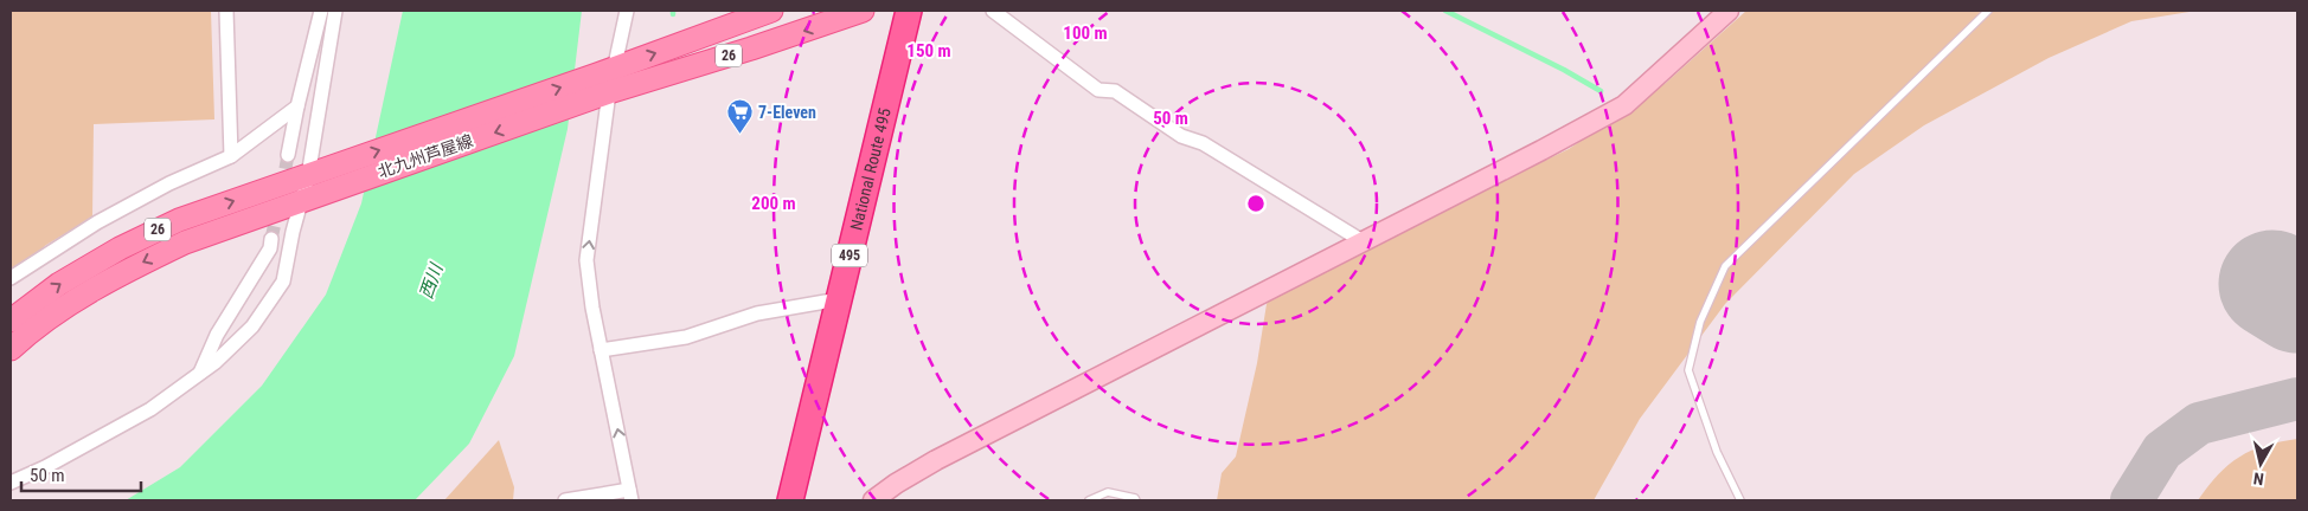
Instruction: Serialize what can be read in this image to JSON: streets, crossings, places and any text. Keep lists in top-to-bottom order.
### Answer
{
  "streets": {
    "highway": ["National Route 495", "495"],
    "main road": ["26", "北九州芦屋線"]
  },
  "water": ["西川"],
  "places": {
    "supermarket": ["7-Eleven"]
  },
  "scale_bar": "50 m",
  "north": "bottom",
  "rings": [
    "100 m",
    "150 m",
    "50 m",
    "200 m"
  ]
}
